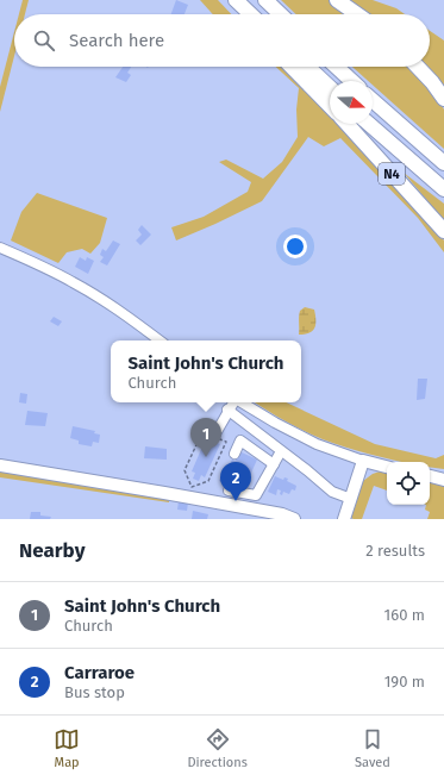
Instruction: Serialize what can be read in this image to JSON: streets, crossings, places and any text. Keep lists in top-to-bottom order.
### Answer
{
  "streets": {
    "highway": ["N4"]
  },
  "north": "right",
  "page": {
    "search": "Search here",
    "popup": ["Saint John's Church", "Church"],
    "pins": ["1", "2"],
    "heading": ["Nearby", "2 results"],
    "list": [
      {
        "mark": "1",
        "name": "Saint John's Church",
        "note": "Church",
        "value": "160 m"
      },
      {
        "mark": "2",
        "name": "Carraroe",
        "note": "Bus stop",
        "value": "190 m"
      }
    ],
    "nav": ["Map", "Directions", "Saved"]
  }
}
